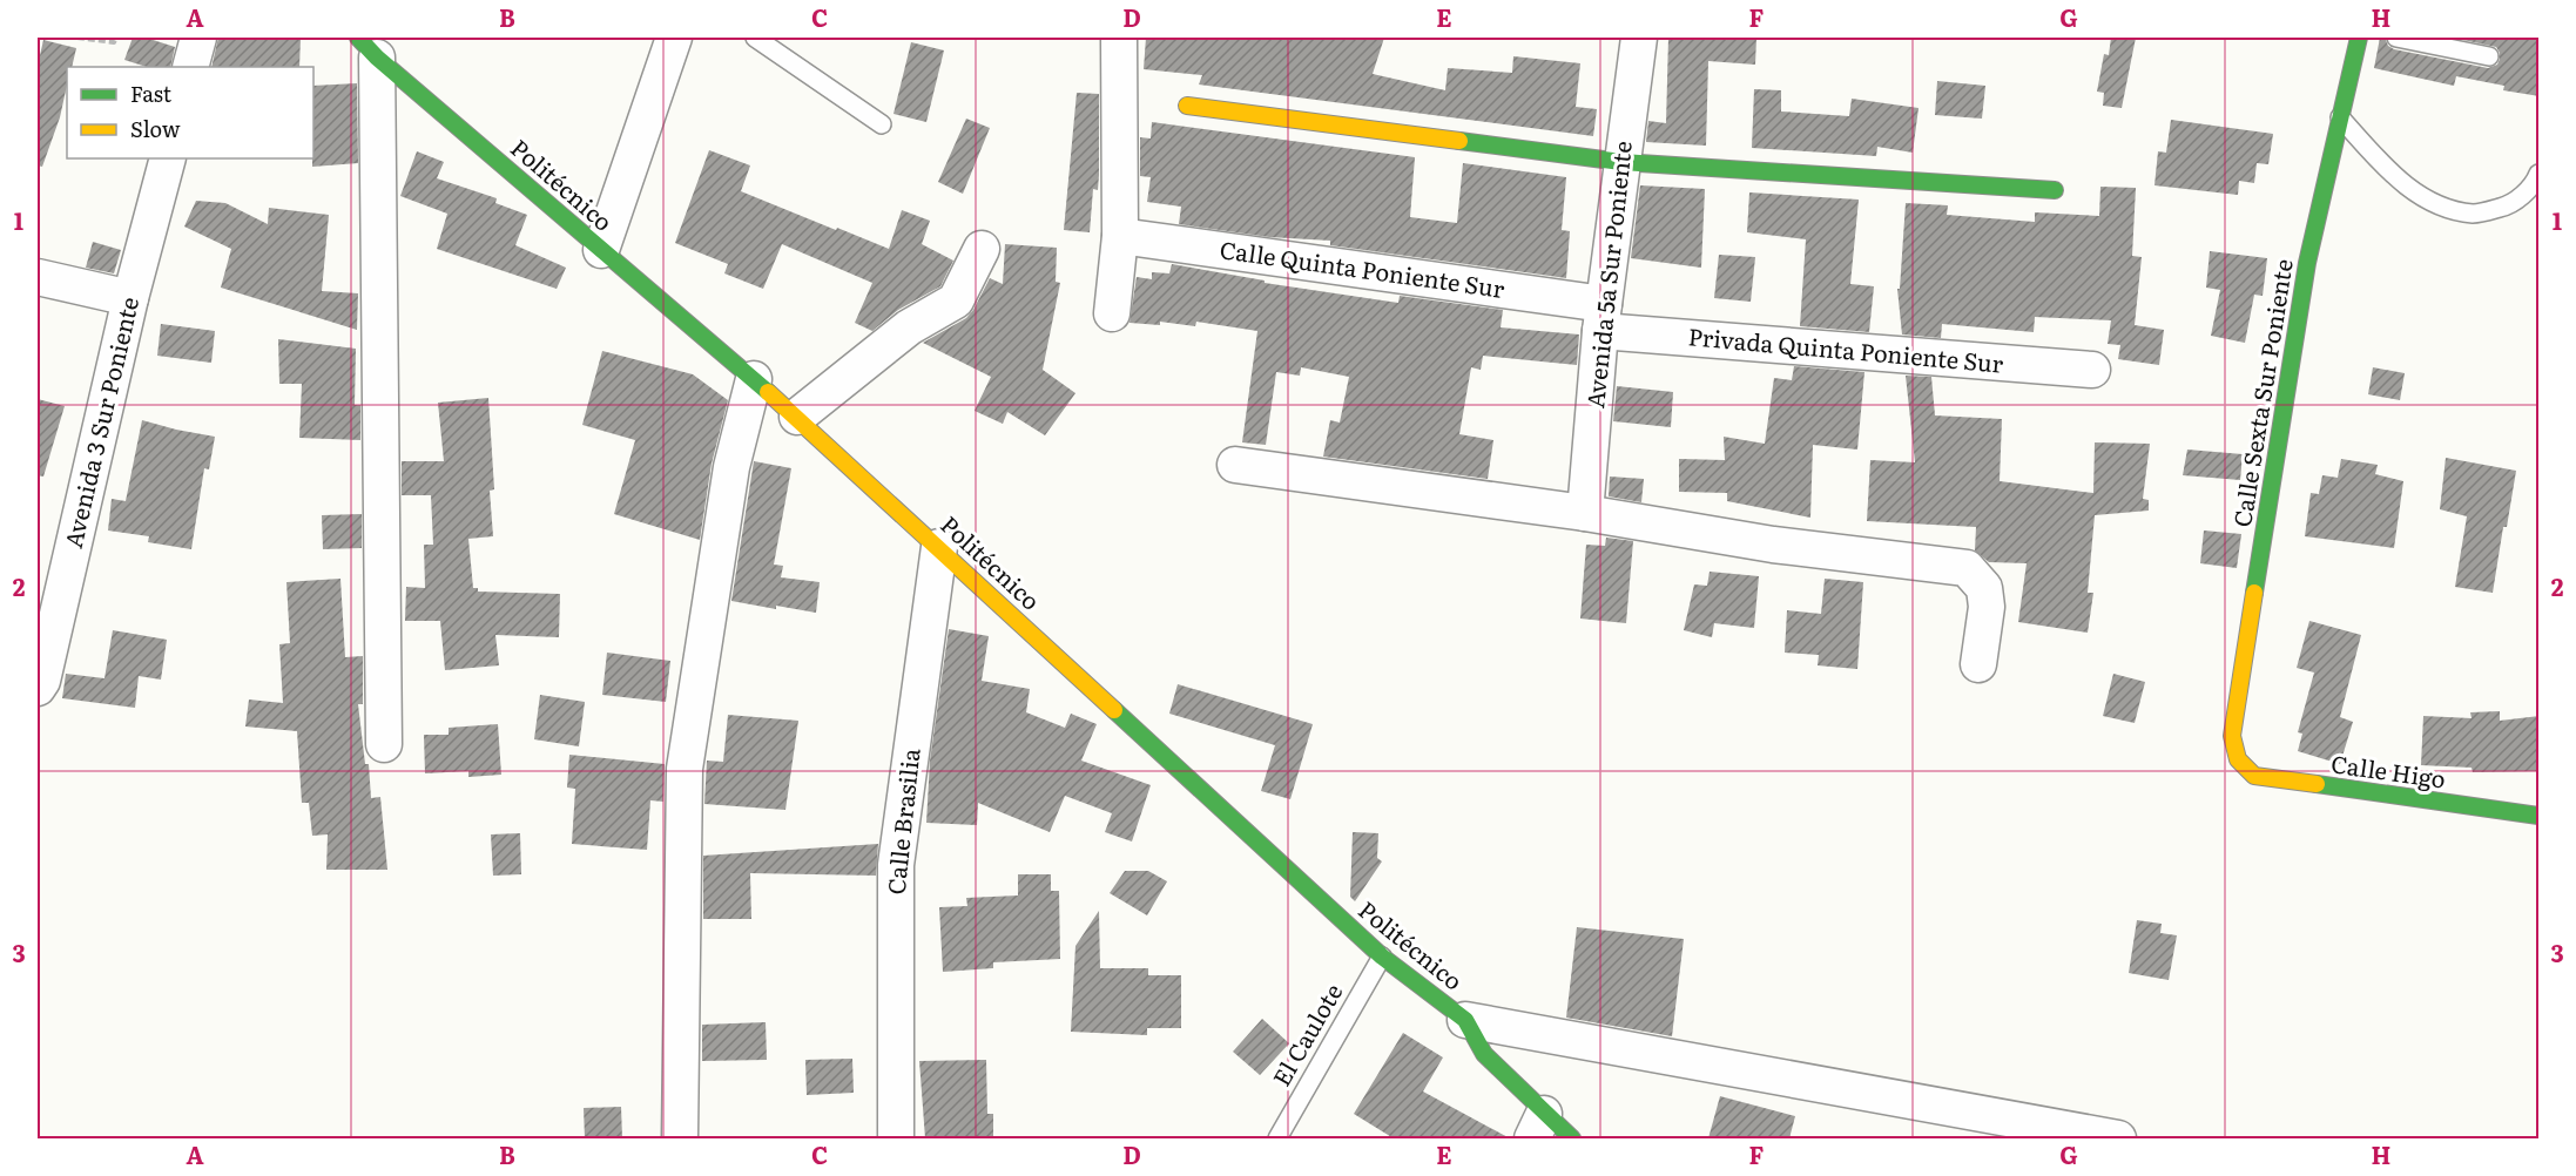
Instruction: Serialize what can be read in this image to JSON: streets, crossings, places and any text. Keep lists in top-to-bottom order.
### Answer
{
  "streets": {
    "street": [
      "Politécnico",
      "Calle Quinta Poniente Sur",
      "Avenida 5a Sur Poniente",
      "Privada Quinta Poniente Sur",
      "Calle Sexta Sur Poniente",
      "Avenida 3 Sur Poniente",
      "Calle Higo",
      "Calle Brasilia"
    ],
    "lane": ["El Caulote"]
  },
  "crossings": [
    ["Politécnico", "Calle Brasilia"],
    ["Politécnico", "El Caulote"],
    ["Calle Quinta Poniente Sur", "Avenida 5a Sur Poniente"],
    ["Calle Quinta Poniente Sur", "Privada Quinta Poniente Sur"],
    ["Avenida 5a Sur Poniente", "Privada Quinta Poniente Sur"],
    ["Calle Sexta Sur Poniente", "Calle Higo"]
  ],
  "legend": ["Fast", "Slow"],
  "grid": {
    "columns": [
      "A",
      "B",
      "C",
      "D",
      "E",
      "F",
      "G",
      "H"
    ],
    "rows": ["1", "2", "3"]
  }
}
